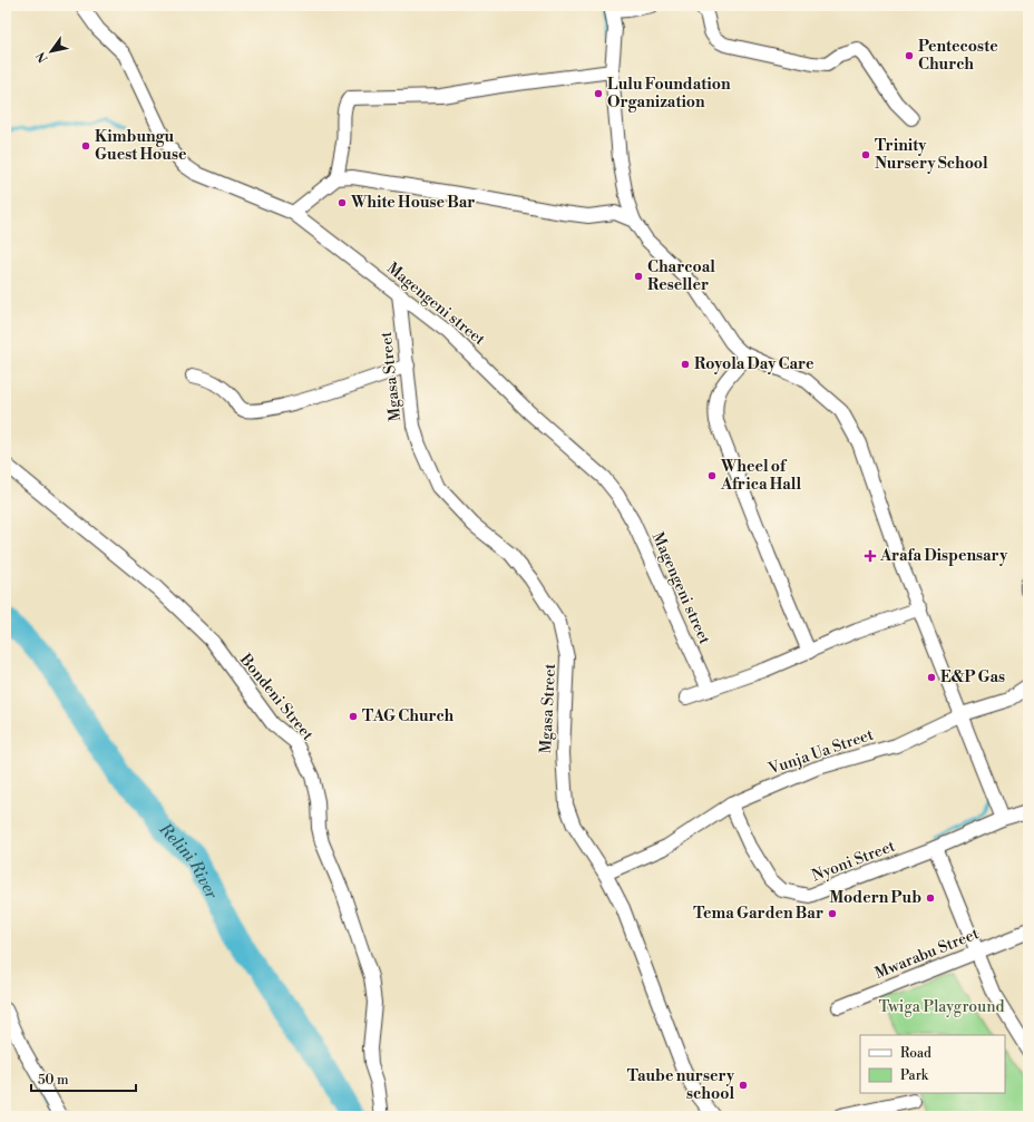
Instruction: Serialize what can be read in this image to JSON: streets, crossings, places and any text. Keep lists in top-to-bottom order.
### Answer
{
  "streets": {
    "street": [
      "Magengeni street",
      "Mgasa Street",
      "Bondeni Street",
      "Vunja Ua Street",
      "Nyoni Street",
      "Mwarabu Street"
    ]
  },
  "crossings": [
    ["Magengeni street", "Mgasa Street"],
    ["Mgasa Street", "Vunja Ua Street"],
    ["Vunja Ua Street", "Nyoni Street"]
  ],
  "water": ["Relini River"],
  "parks": ["Twiga Playground"],
  "places": {
    "other": [
      "Pentecoste Church",
      "Lulu Foundation Organization",
      "Kimbungu Guest House",
      "Trinity Nursery School",
      "White House Bar",
      "Charcoal Reseller",
      "Royola Day Care",
      "Wheel of Africa Hall",
      "E&P Gas",
      "TAG Church",
      "Modern Pub",
      "Tema Garden Bar",
      "Taube nursery school"
    ],
    "health": ["Arafa Dispensary"]
  },
  "legend": ["Road", "Park"],
  "scale_bar": "50 m",
  "north": "bottom left"
}
